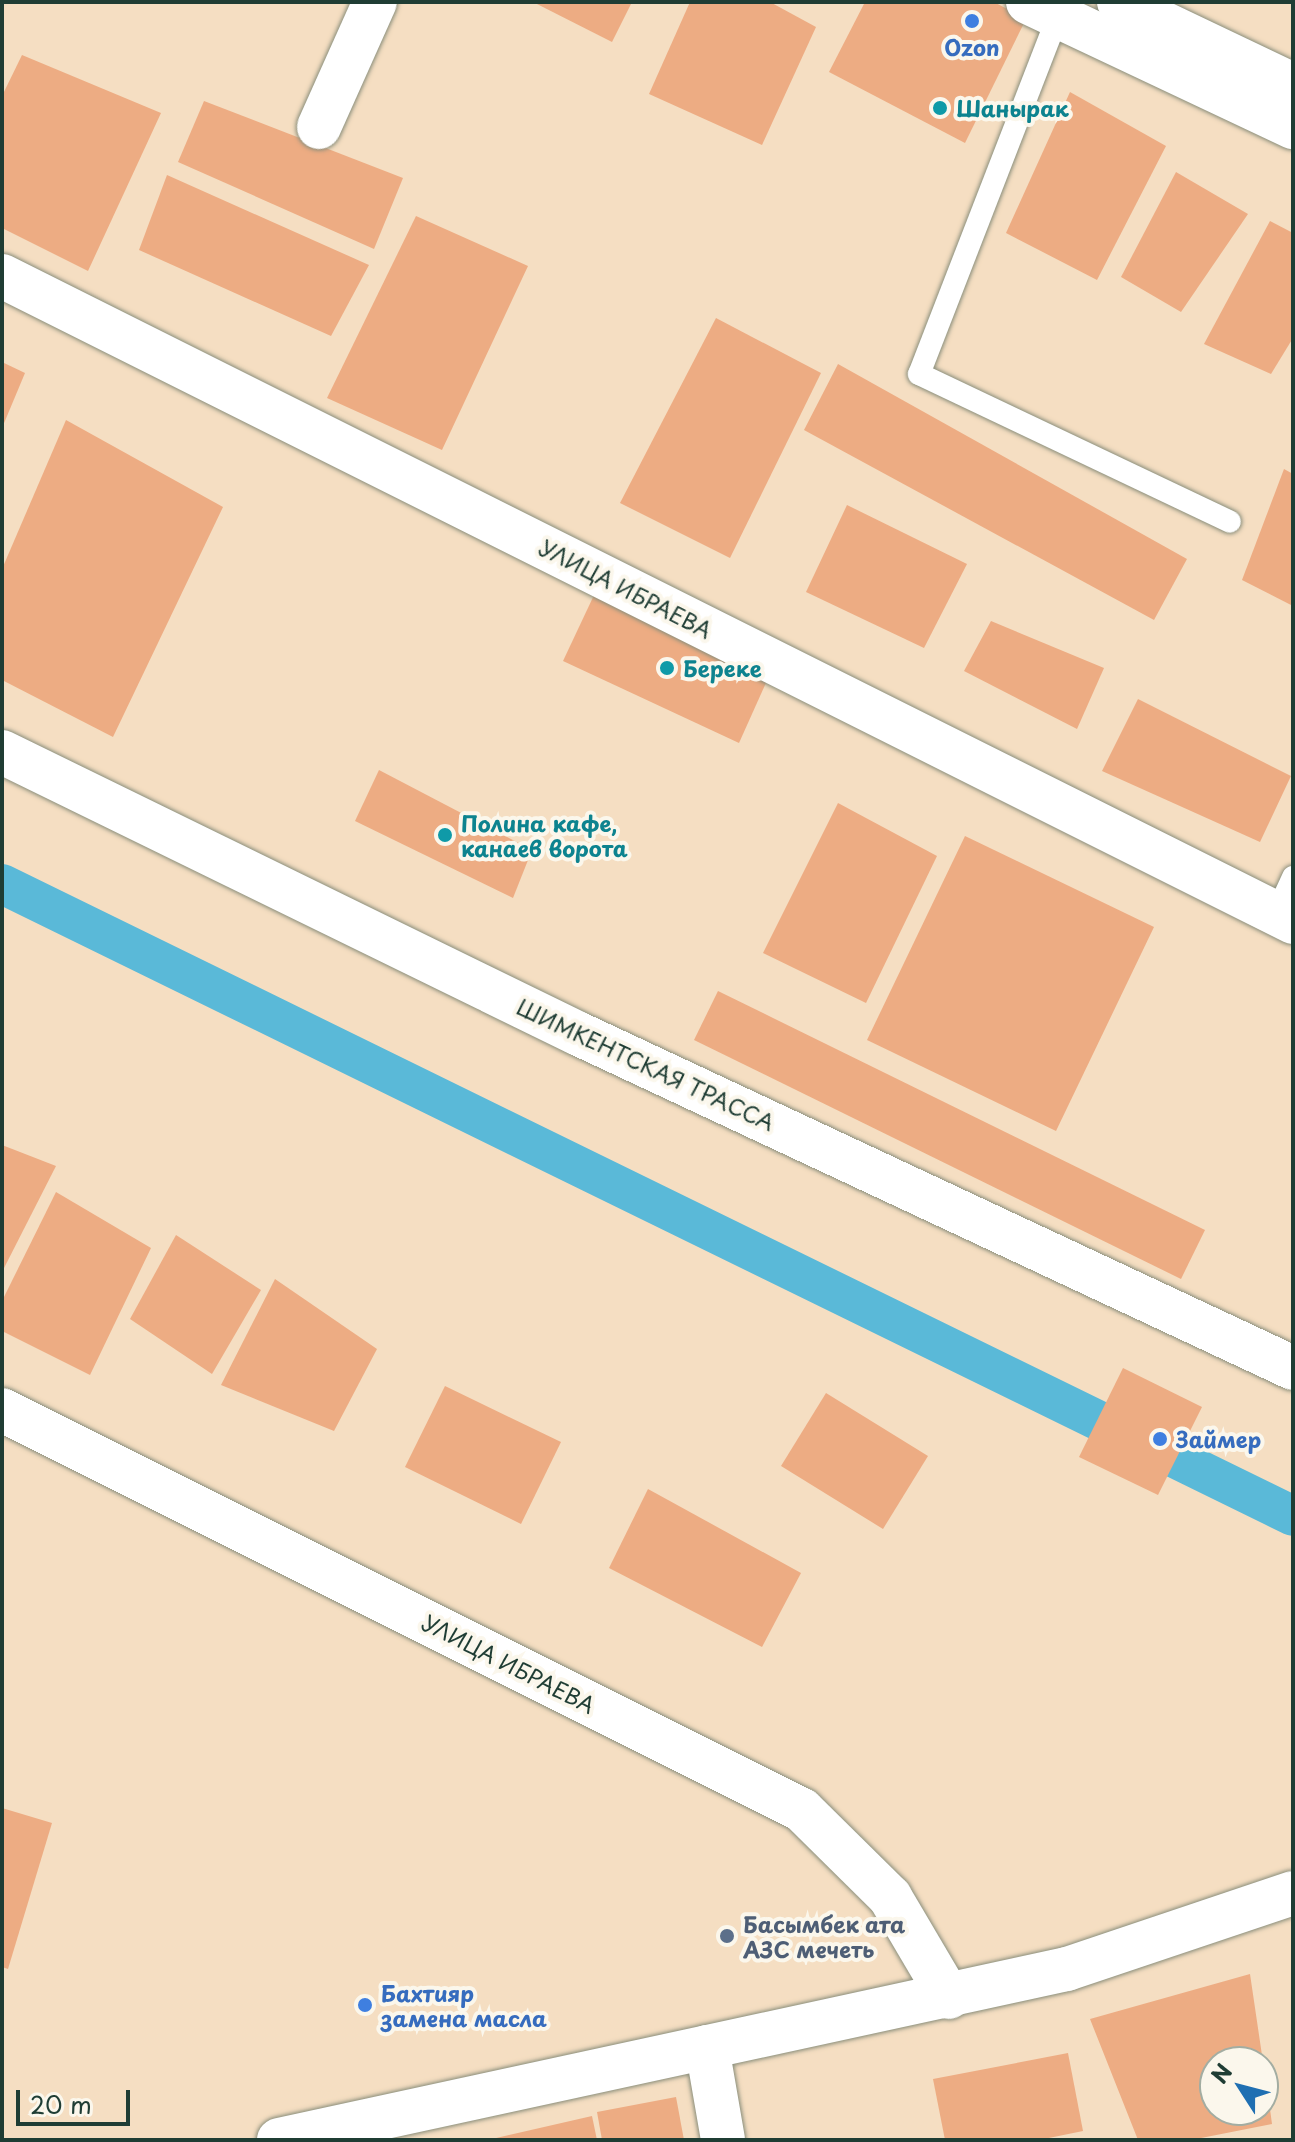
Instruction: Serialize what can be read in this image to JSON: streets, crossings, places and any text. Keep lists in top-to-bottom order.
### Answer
{
  "streets": {
    "street": ["УЛИЦА ИБРАЕВА", "ШИМКЕНТСКАЯ ТРАССА"]
  },
  "places": [
    "Ozon",
    "Шанырак",
    "Береке",
    "Полина кафе, канаев ворота",
    "Займер",
    "Басымбек ата АЗС мечеть",
    "Бахтияр замена масла"
  ],
  "scale_bar": "20 m",
  "north": "top left"
}
